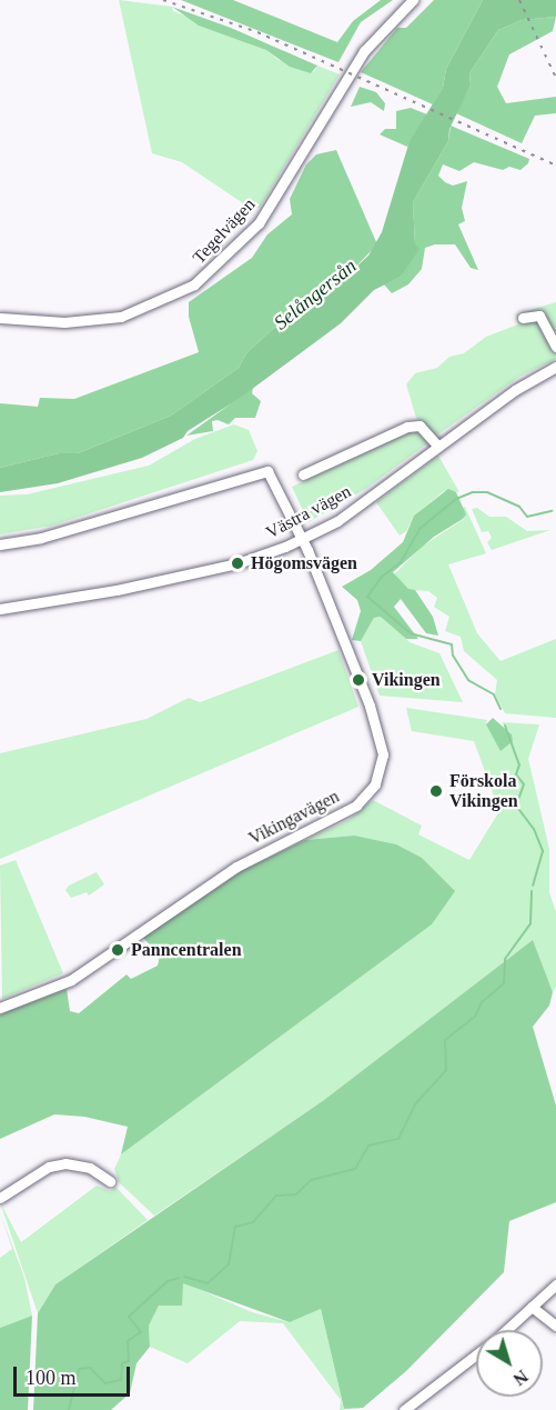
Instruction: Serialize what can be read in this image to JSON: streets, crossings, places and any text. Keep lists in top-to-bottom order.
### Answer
{
  "streets": {
    "street": ["Tegelvägen", "Västra vägen", "Vikingavägen"]
  },
  "crossings": [
    ["Västra vägen", "Vikingavägen"]
  ],
  "water": ["Selångersån"],
  "places": [
    "Högomsvägen",
    "Vikingen",
    "Förskola Vikingen",
    "Panncentralen"
  ],
  "scale_bar": "100 m",
  "north": "bottom right"
}
